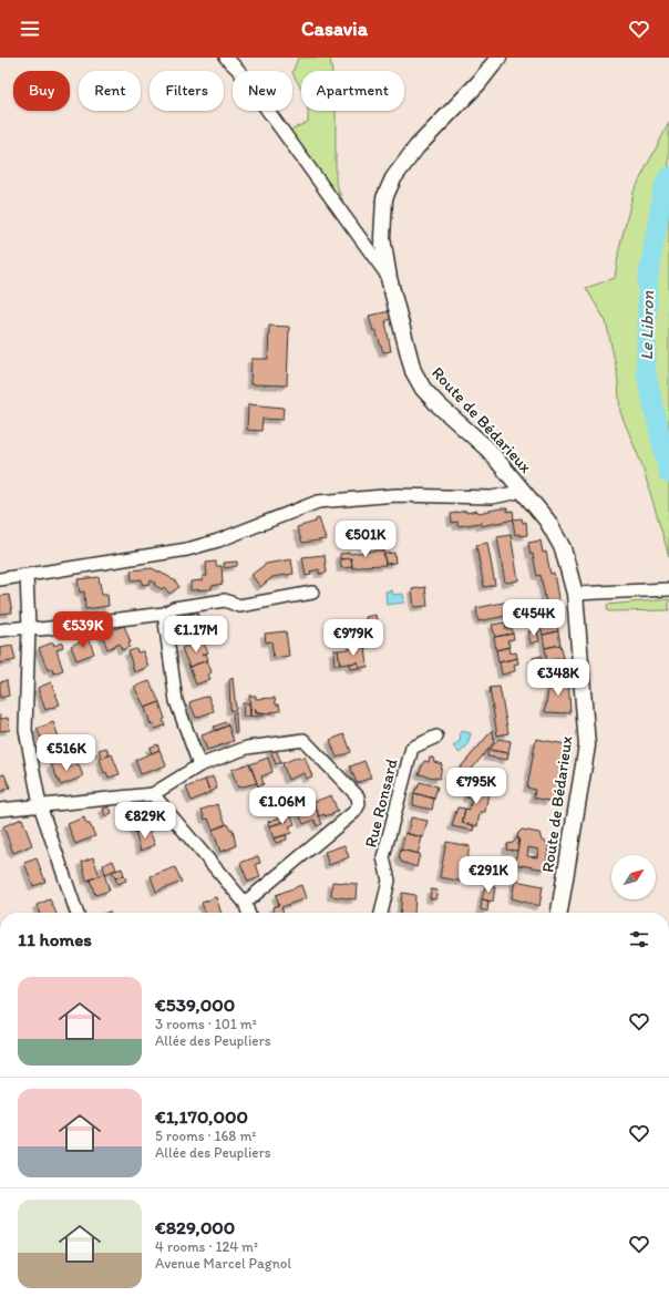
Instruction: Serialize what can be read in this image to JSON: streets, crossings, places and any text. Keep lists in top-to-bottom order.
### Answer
{
  "streets": {
    "street": ["Route de Bédarieux", "Rue Ronsard"]
  },
  "water": ["Le Libron"],
  "north": "top right",
  "page": {
    "header": "Casavia",
    "chip": [
      "Buy",
      "Rent",
      "Filters",
      "New",
      "Apartment"
    ],
    "price": [
      "€501K",
      "€454K",
      "€539K",
      "€1.17M",
      "€979K",
      "€348K",
      "€516K",
      "€795K",
      "€1.06M",
      "€829K",
      "€291K"
    ],
    "heading": "11 homes",
    "list": [
      {
        "name": "€539,000",
        "note": "3 rooms · 101 m² · Allée des Peupliers"
      },
      {
        "name": "€1,170,000",
        "note": "5 rooms · 168 m² · Allée des Peupliers"
      },
      {
        "name": "€829,000",
        "note": "4 rooms · 124 m² · Avenue Marcel Pagnol"
      }
    ]
  }
}
